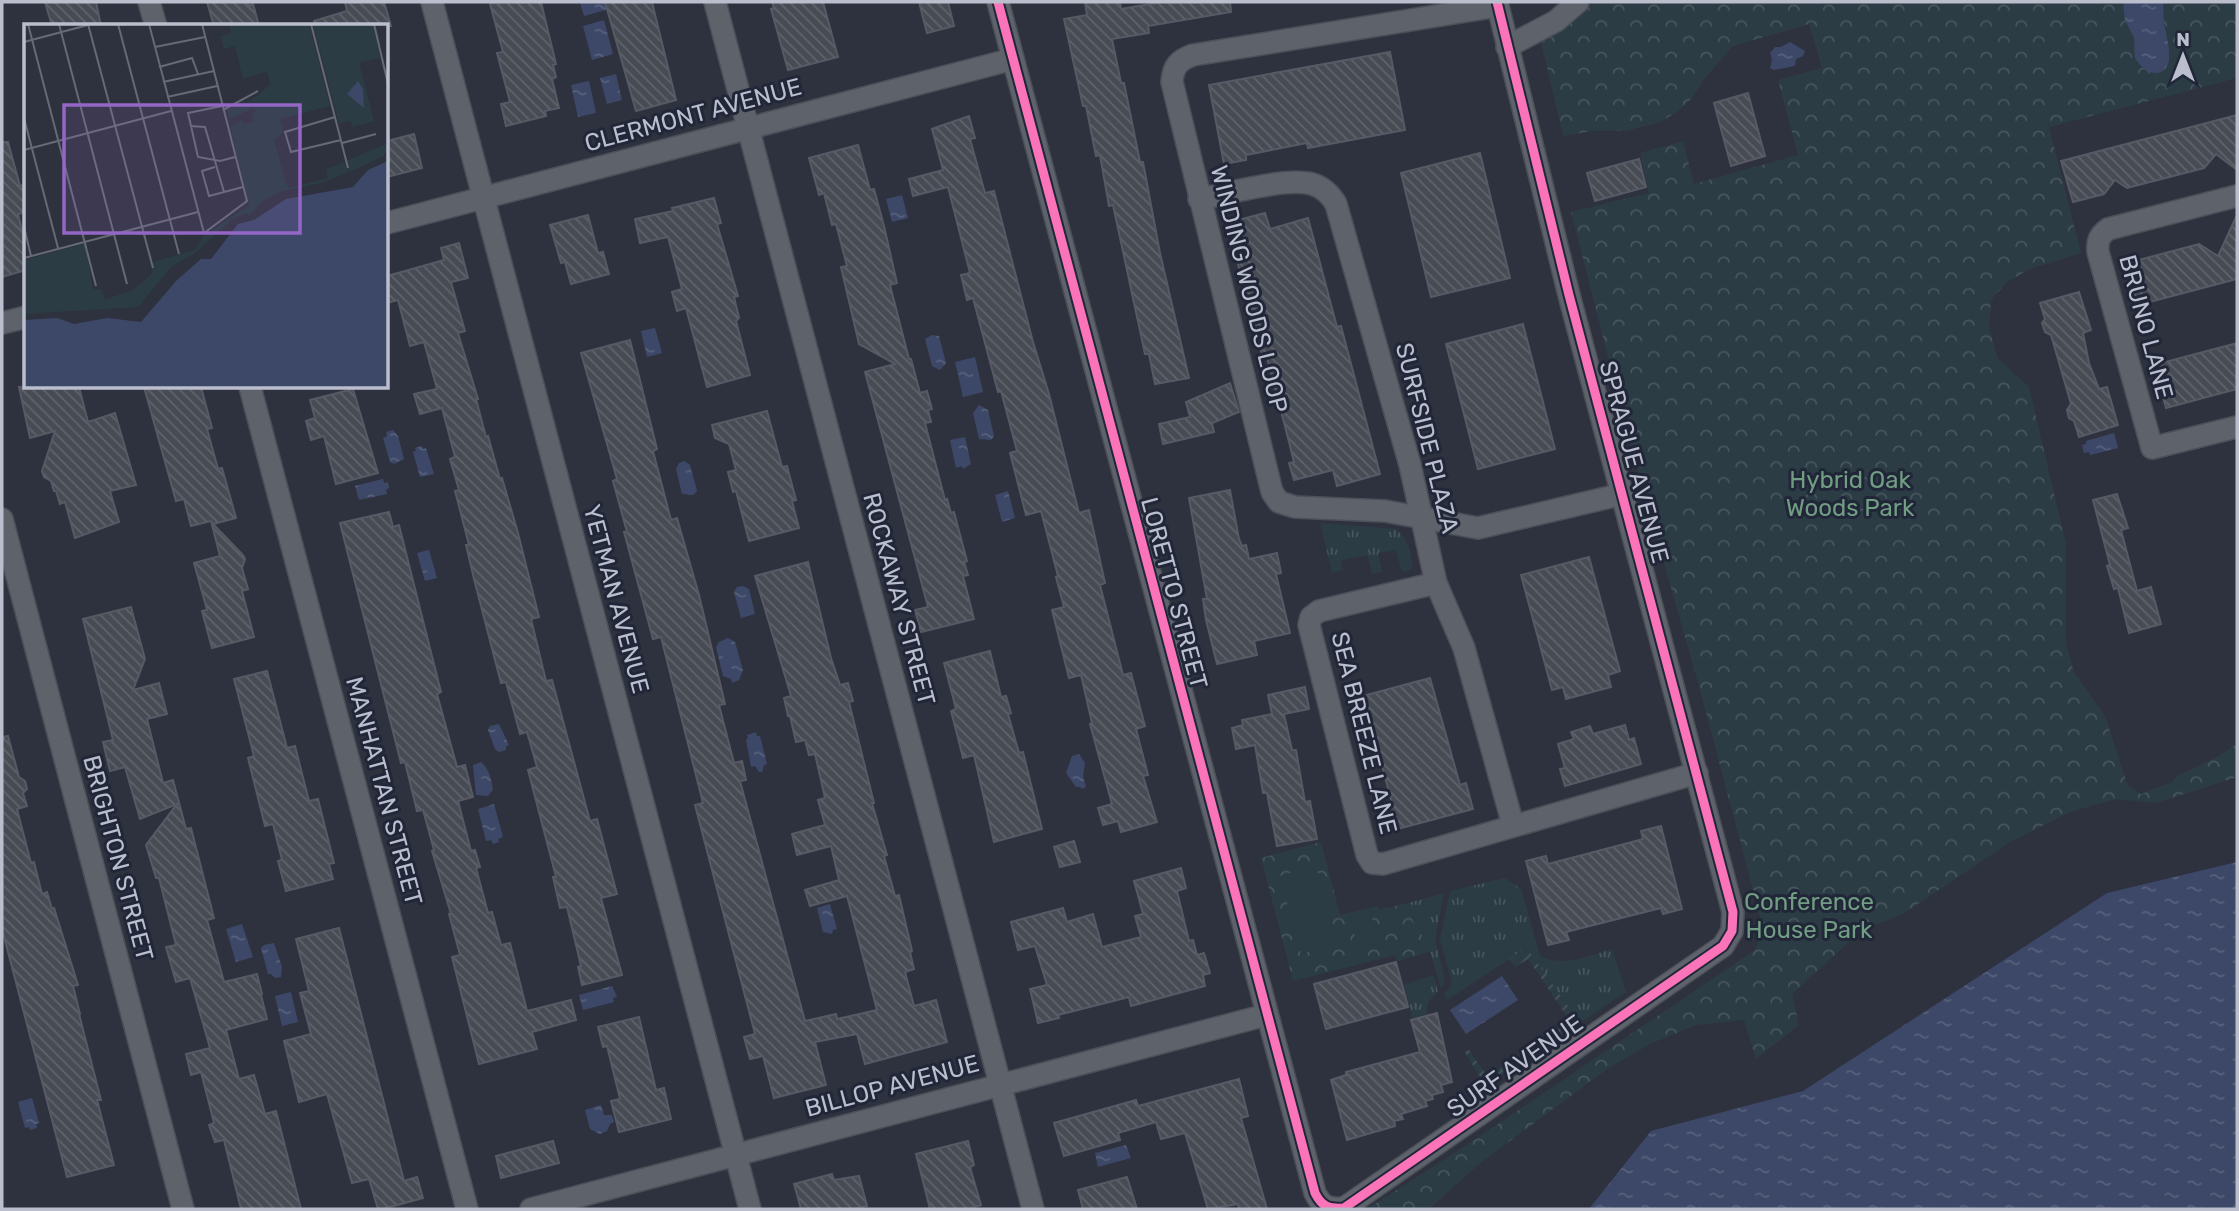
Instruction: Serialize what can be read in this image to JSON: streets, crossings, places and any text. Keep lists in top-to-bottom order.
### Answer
{
  "streets": {
    "street": [
      "CLERMONT AVENUE",
      "WINDING WOODS LOOP",
      "BRUNO LANE",
      "SURFSIDE PLAZA",
      "SPRAGUE AVENUE",
      "LORETTO STREET",
      "YETMAN AVENUE",
      "ROCKAWAY STREET",
      "SEA BREEZE LANE",
      "MANHATTAN STREET",
      "BRIGHTON STREET",
      "SURF AVENUE",
      "BILLOP AVENUE"
    ]
  },
  "crossings": [
    ["CLERMONT AVENUE", "LORETTO STREET"],
    ["CLERMONT AVENUE", "YETMAN AVENUE"],
    ["CLERMONT AVENUE", "ROCKAWAY STREET"],
    ["WINDING WOODS LOOP", "SURFSIDE PLAZA"],
    ["WINDING WOODS LOOP", "SPRAGUE AVENUE"],
    ["SURFSIDE PLAZA", "SEA BREEZE LANE"],
    ["SPRAGUE AVENUE", "SEA BREEZE LANE"],
    ["SPRAGUE AVENUE", "SURF AVENUE"],
    ["LORETTO STREET", "SURF AVENUE"],
    ["LORETTO STREET", "BILLOP AVENUE"],
    ["YETMAN AVENUE", "BILLOP AVENUE"],
    ["ROCKAWAY STREET", "BILLOP AVENUE"]
  ],
  "parks": ["Hybrid Oak Woods Park", "Conference House Park"],
  "north": "top"
}
